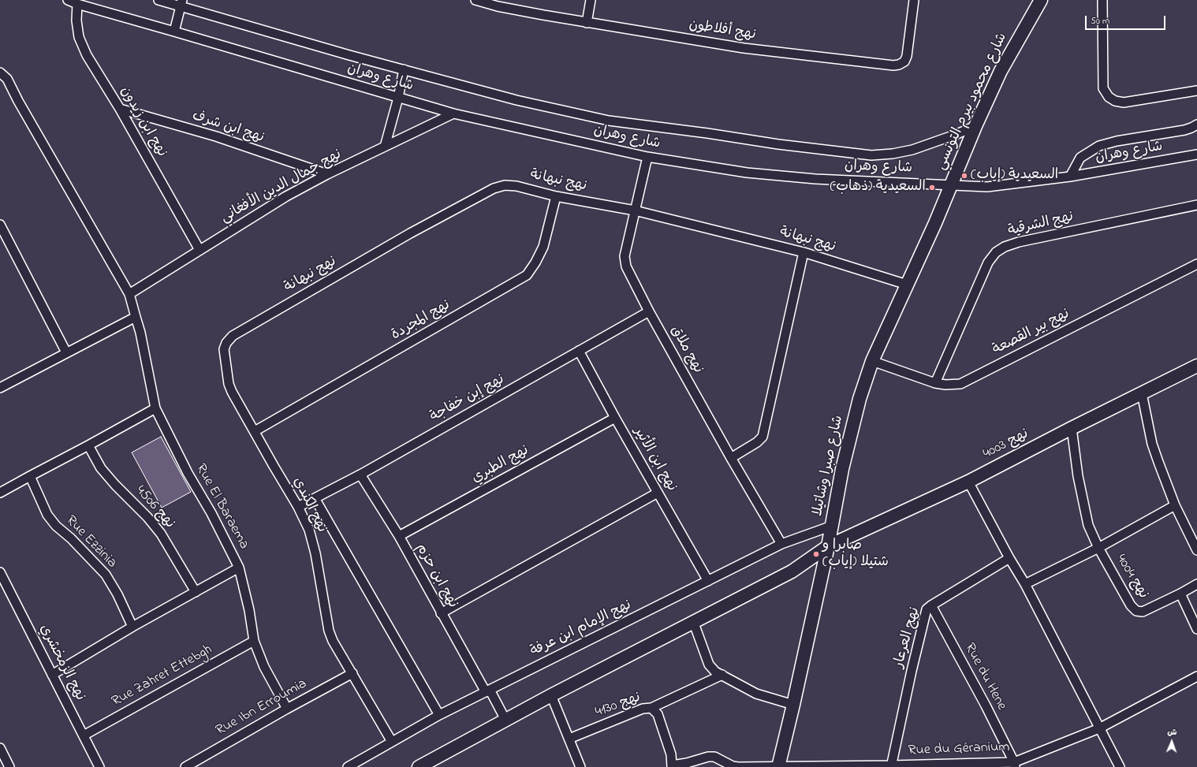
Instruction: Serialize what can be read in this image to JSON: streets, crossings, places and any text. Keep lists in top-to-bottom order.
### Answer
{
  "streets": {
    "street": [
      "نهج أفلاطون",
      "شارع وهران",
      "شارع محمود بيرم التونسي",
      "نهج ابن زيدون",
      "نهج ابن شرف",
      "نهج نبهانة",
      "نهج جمال الدين الأفغاني",
      "نهج الشرقية",
      "نهج المجردة",
      "نهج بير القصعة",
      "نهج ملاق",
      "نهج إبن خفاجة",
      "نهج 4003",
      "نهج ابن الأثير",
      "نهج الطبري",
      "شارع صبرا وشاتيلا",
      "نهج الكندي",
      "Rue El Baraema",
      "نهج 4506",
      "Rue Ezzinia",
      "نهج ابن حزم",
      "نهج 4004",
      "نهج الإمام ابن عرفة",
      "نهج العرعار",
      "نهج الزمخشري",
      "Rue Zahret Ettebgh",
      "Rue du Hene",
      "نهج 4130",
      "Rue Ibn Erroumia",
      "Rue du Géranium"
    ]
  },
  "crossings": [
    ["شارع وهران", "شارع محمود بيرم التونسي"],
    ["شارع وهران", "نهج ابن زيدون"],
    ["شارع وهران", "نهج جمال الدين الأفغاني"],
    ["شارع وهران", "نهج ملاق"],
    ["شارع وهران", "شارع صبرا وشاتيلا"],
    ["شارع محمود بيرم التونسي", "شارع صبرا وشاتيلا"],
    ["نهج ابن زيدون", "نهج ابن شرف"],
    ["نهج ابن زيدون", "نهج جمال الدين الأفغاني"],
    ["نهج ابن شرف", "نهج جمال الدين الأفغاني"],
    ["نهج نبهانة", "نهج المجردة"],
    ["نهج نبهانة", "نهج ملاق"],
    ["نهج نبهانة", "شارع صبرا وشاتيلا"],
    ["نهج نبهانة", "نهج الكندي"],
    ["نهج جمال الدين الأفغاني", "Rue El Baraema"],
    ["نهج الشرقية", "نهج بير القصعة"],
    ["نهج المجردة", "نهج الكندي"],
    ["نهج بير القصعة", "شارع صبرا وشاتيلا"],
    ["نهج ملاق", "نهج إبن خفاجة"],
    ["نهج ملاق", "نهج الإمام ابن عرفة"],
    ["نهج إبن خفاجة", "نهج ابن الأثير"],
    ["نهج إبن خفاجة", "نهج الكندي"],
    ["نهج إبن خفاجة", "نهج ابن حزم"],
    ["نهج 4003", "شارع صبرا وشاتيلا"],
    ["نهج 4003", "نهج ابن حزم"],
    ["نهج ابن الأثير", "نهج الطبري"],
    ["نهج ابن الأثير", "نهج الإمام ابن عرفة"],
    ["نهج الطبري", "نهج ابن حزم"],
    ["شارع صبرا وشاتيلا", "نهج الإمام ابن عرفة"],
    ["شارع صبرا وشاتيلا", "Rue du Géranium"],
    ["نهج الكندي", "نهج الإمام ابن عرفة"],
    ["نهج الكندي", "Rue Ibn Erroumia"],
    ["Rue El Baraema", "Rue Zahret Ettebgh"],
    ["Rue El Baraema", "Rue Ibn Erroumia"],
    ["نهج ابن حزم", "نهج الإمام ابن عرفة"],
    ["نهج العرعار", "Rue du Hene"],
    ["نهج العرعار", "Rue du Géranium"],
    ["نهج الزمخشري", "Rue Zahret Ettebgh"],
    ["Rue du Hene", "Rue du Géranium"],
    ["نهج 4130", "Rue du Géranium"]
  ],
  "places": ["السعيدية (إياب)", "السعيدية (ذهاب)", "صابرا و شتيلا (إياب)"],
  "scale_bar": "50 m",
  "north": "top"
}
